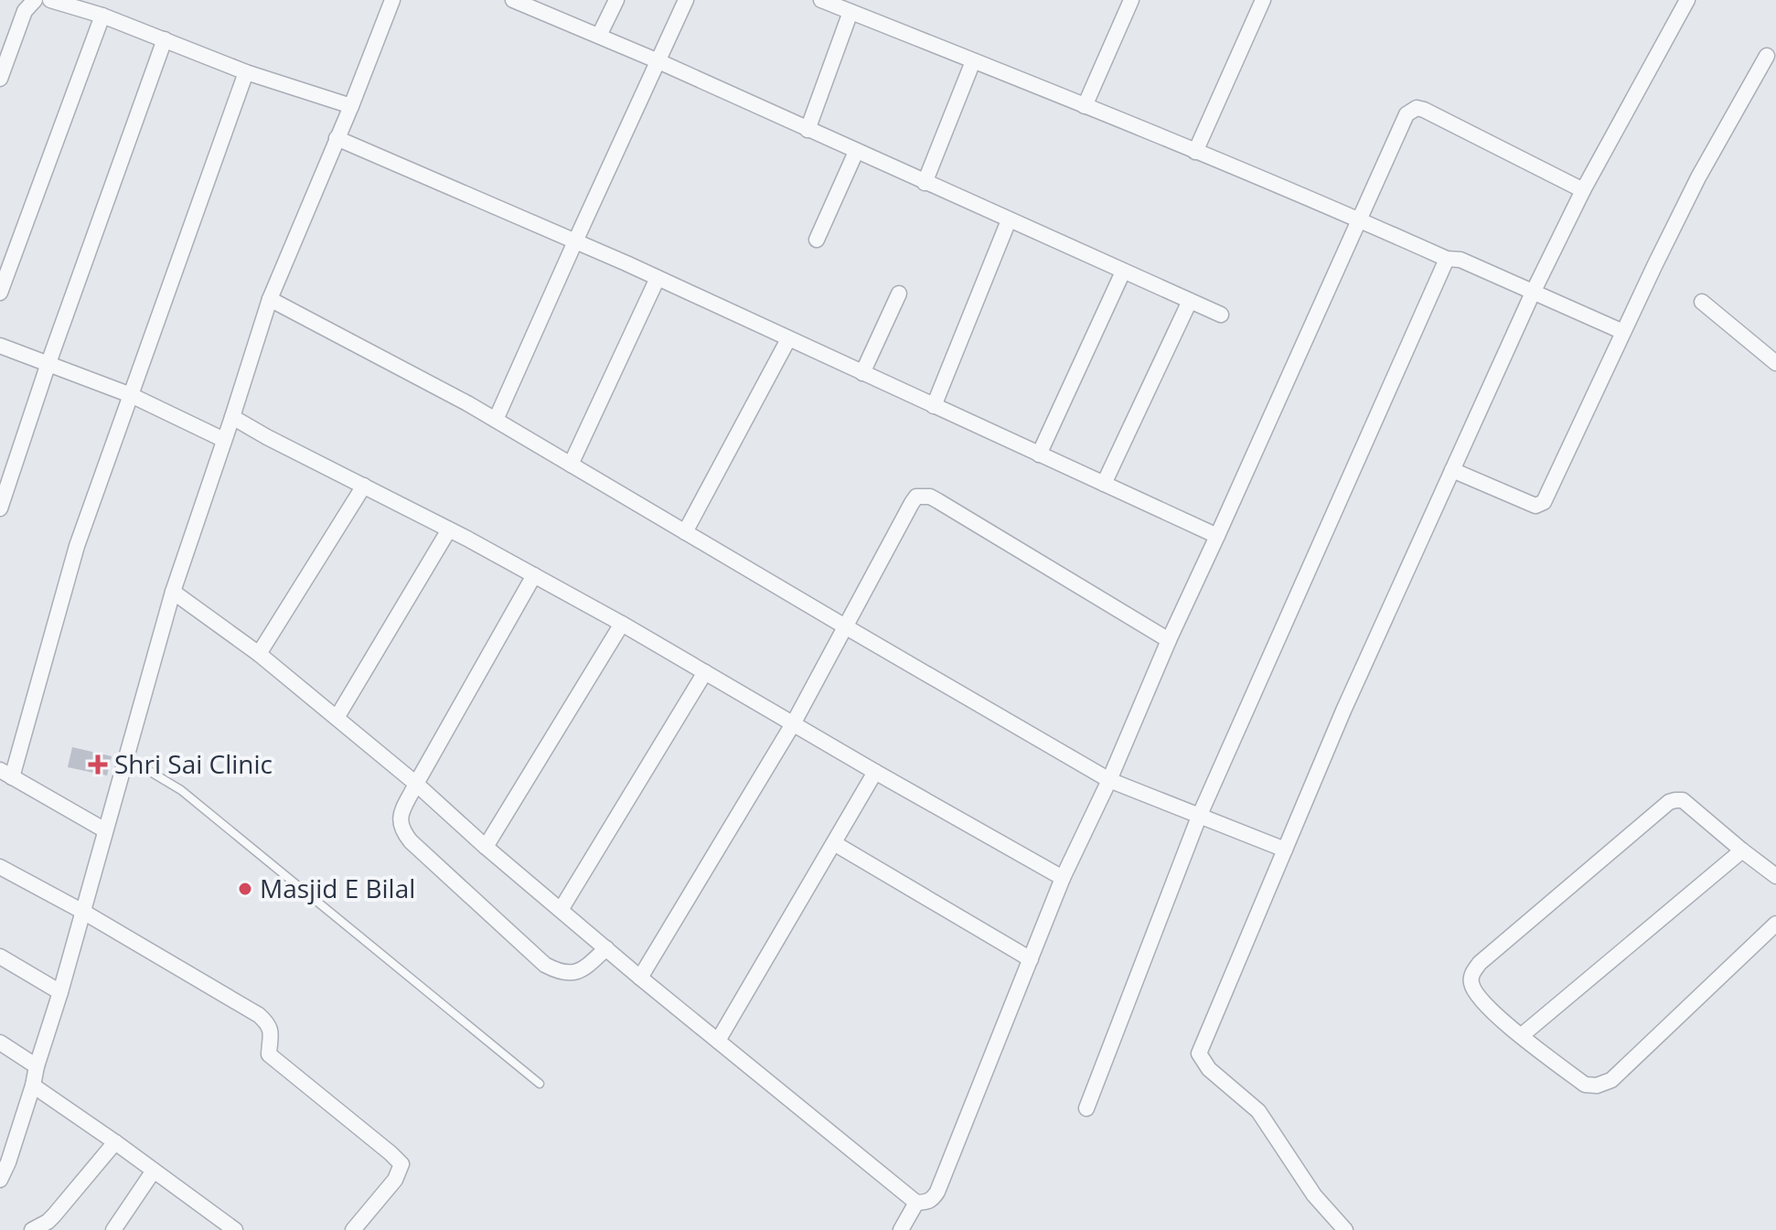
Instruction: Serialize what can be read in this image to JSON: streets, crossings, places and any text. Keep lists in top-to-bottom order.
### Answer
{
  "places": {
    "health": ["Shri Sai Clinic"],
    "other": ["Masjid E Bilal"]
  }
}
